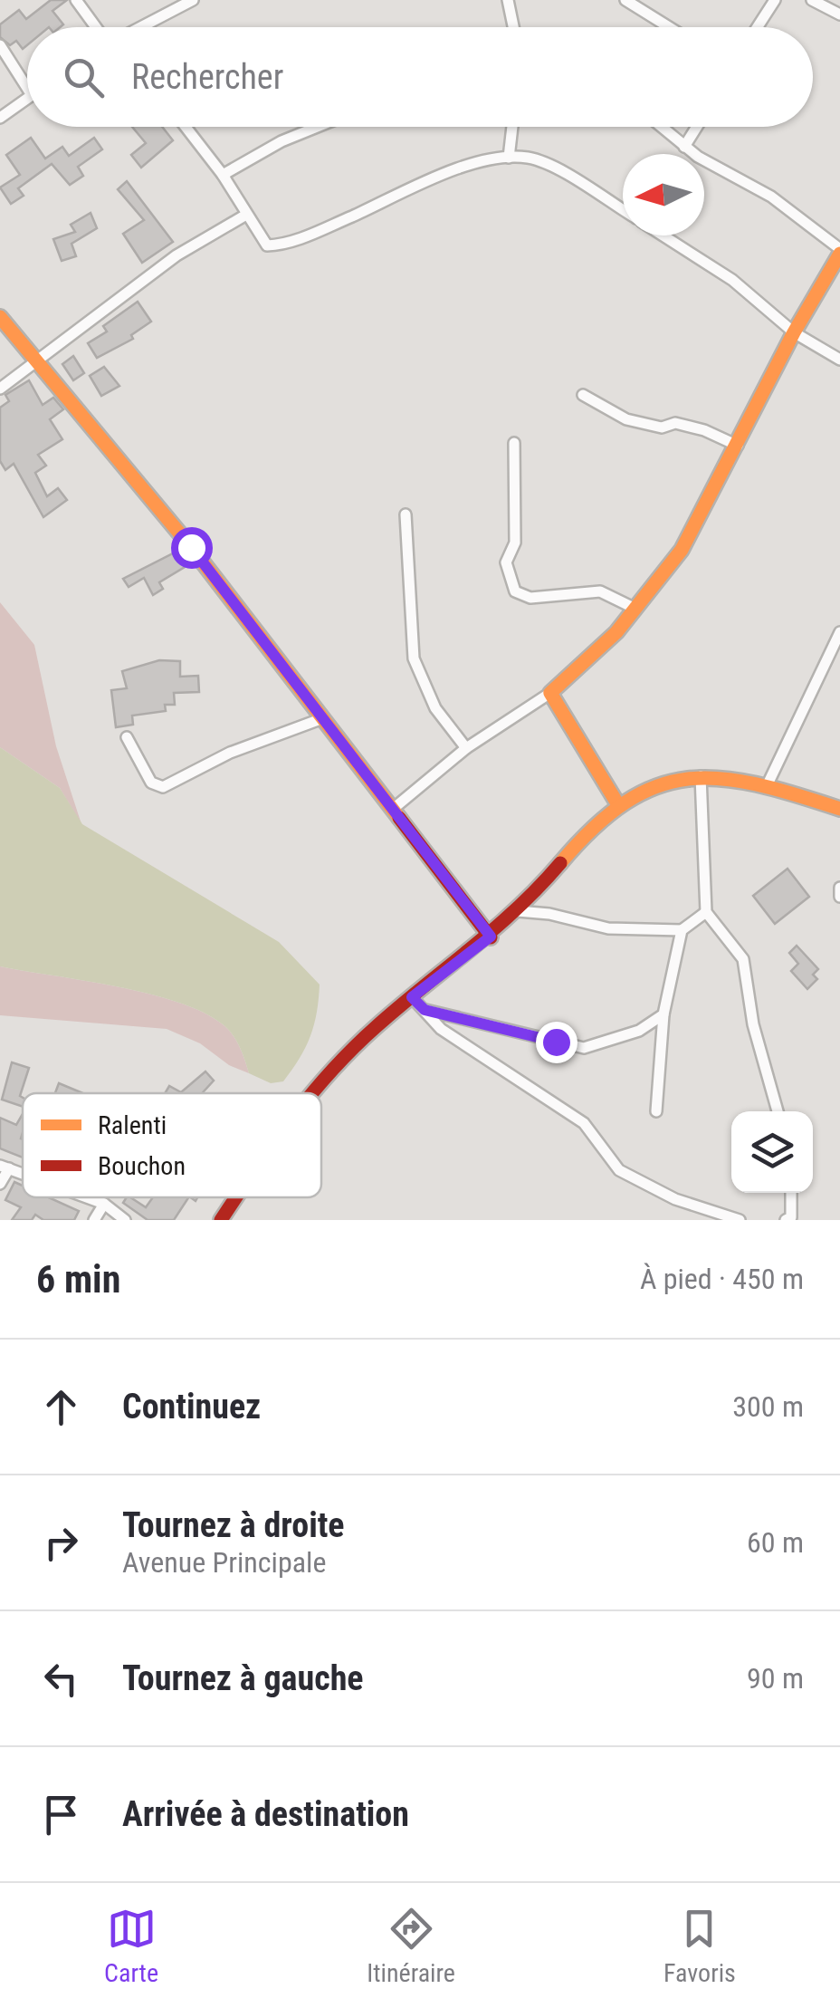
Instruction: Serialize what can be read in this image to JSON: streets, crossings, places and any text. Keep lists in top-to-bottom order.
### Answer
{
  "legend": ["Ralenti", "Bouchon"],
  "north": "left",
  "page": {
    "search": "Rechercher",
    "heading": ["6 min", "À pied · 450 m"],
    "list": [
      ["Continuez", "300 m"],
      ["Tournez à droite", "Avenue Principale", "60 m"],
      ["Tournez à gauche", "90 m"],
      "Arrivée à destination"
    ],
    "nav": ["Carte", "Itinéraire", "Favoris"]
  }
}
